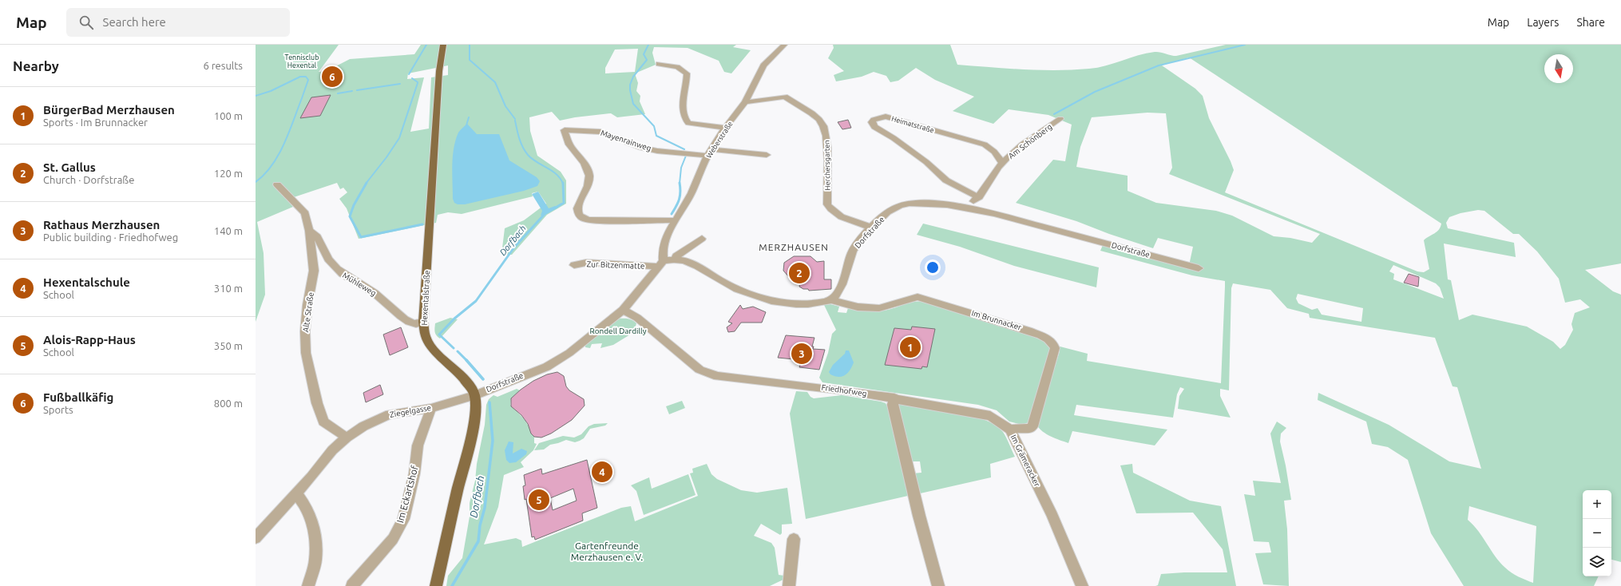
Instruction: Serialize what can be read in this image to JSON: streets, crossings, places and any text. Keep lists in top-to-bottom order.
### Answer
{
  "streets": {
    "main road": ["Hexentalstraße"],
    "street": [
      "Heimatstraße",
      "Weberstraße",
      "Mayenrainweg",
      "Am Schönberg",
      "Herchersgarten",
      "Dorfstraße",
      "Zur Bitzenmatte",
      "Mühleweg",
      "Alte Straße",
      "Im Brunnacker",
      "Friedhofweg",
      "Ziegelgasse",
      "Im Grämeracker",
      "Im Eckartshof"
    ]
  },
  "crossings": [
    ["Heimatstraße", "Am Schönberg"],
    ["Weberstraße", "Mayenrainweg"],
    ["Weberstraße", "Herchersgarten"],
    ["Weberstraße", "Dorfstraße"],
    ["Weberstraße", "Zur Bitzenmatte"],
    ["Am Schönberg", "Dorfstraße"],
    ["Herchersgarten", "Dorfstraße"],
    ["Dorfstraße", "Zur Bitzenmatte"],
    ["Dorfstraße", "Hexentalstraße"],
    ["Dorfstraße", "Im Brunnacker"],
    ["Dorfstraße", "Friedhofweg"],
    ["Dorfstraße", "Ziegelgasse"],
    ["Mühleweg", "Hexentalstraße"],
    ["Mühleweg", "Alte Straße"],
    ["Hexentalstraße", "Ziegelgasse"],
    ["Alte Straße", "Ziegelgasse"],
    ["Im Brunnacker", "Im Grämeracker"],
    ["Friedhofweg", "Im Grämeracker"],
    ["Ziegelgasse", "Im Eckartshof"]
  ],
  "districts": ["MERZHAUSEN"],
  "water": ["Dorfbach"],
  "parks": ["Tennisclub Hexental", "Rondell Dardilly", "Gartenfreunde Merzhausen e. V."],
  "north": "bottom",
  "page": {
    "header": "Map",
    "search": "Search here",
    "nav": ["Map", "Layers", "Share"],
    "heading": ["Nearby", "6 results"],
    "pins": [
      "6",
      "2",
      "1",
      "3",
      "4",
      "5"
    ],
    "list": [
      {
        "mark": "1",
        "name": "BürgerBad Merzhausen",
        "note": "Sports · Im Brunnacker",
        "value": "100 m"
      },
      {
        "mark": "2",
        "name": "St. Gallus",
        "note": "Church · Dorfstraße",
        "value": "120 m"
      },
      {
        "mark": "3",
        "name": "Rathaus Merzhausen",
        "note": "Public building · Friedhofweg",
        "value": "140 m"
      },
      {
        "mark": "4",
        "name": "Hexentalschule",
        "note": "School",
        "value": "310 m"
      },
      {
        "mark": "5",
        "name": "Alois-Rapp-Haus",
        "note": "School",
        "value": "350 m"
      },
      {
        "mark": "6",
        "name": "Fußballkäfig",
        "note": "Sports",
        "value": "800 m"
      }
    ],
    "map_buttons": ["+", "−"]
  }
}
